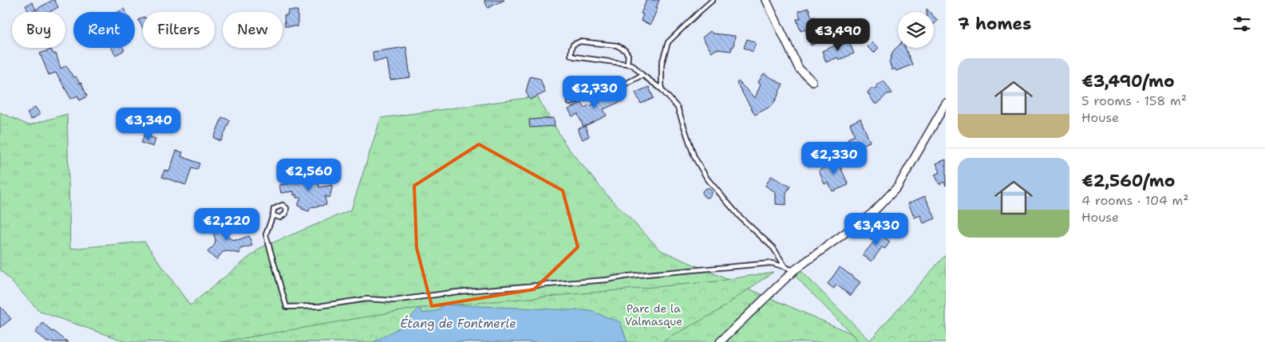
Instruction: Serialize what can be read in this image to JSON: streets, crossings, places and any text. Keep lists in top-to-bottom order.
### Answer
{
  "water": ["Étang de Fontmerle"],
  "parks": ["Parc de la Valmasque"],
  "page": {
    "heading": "7 homes",
    "chip": [
      "Buy",
      "Rent",
      "Filters",
      "New"
    ],
    "price": [
      "€3,490",
      "€2,730",
      "€3,340",
      "€2,330",
      "€2,560",
      "€2,220",
      "€3,430"
    ],
    "list": [
      {
        "name": "€3,490/mo",
        "note": "5 rooms · 158 m² · House"
      },
      {
        "name": "€2,560/mo",
        "note": "4 rooms · 104 m² · House"
      }
    ]
  }
}
